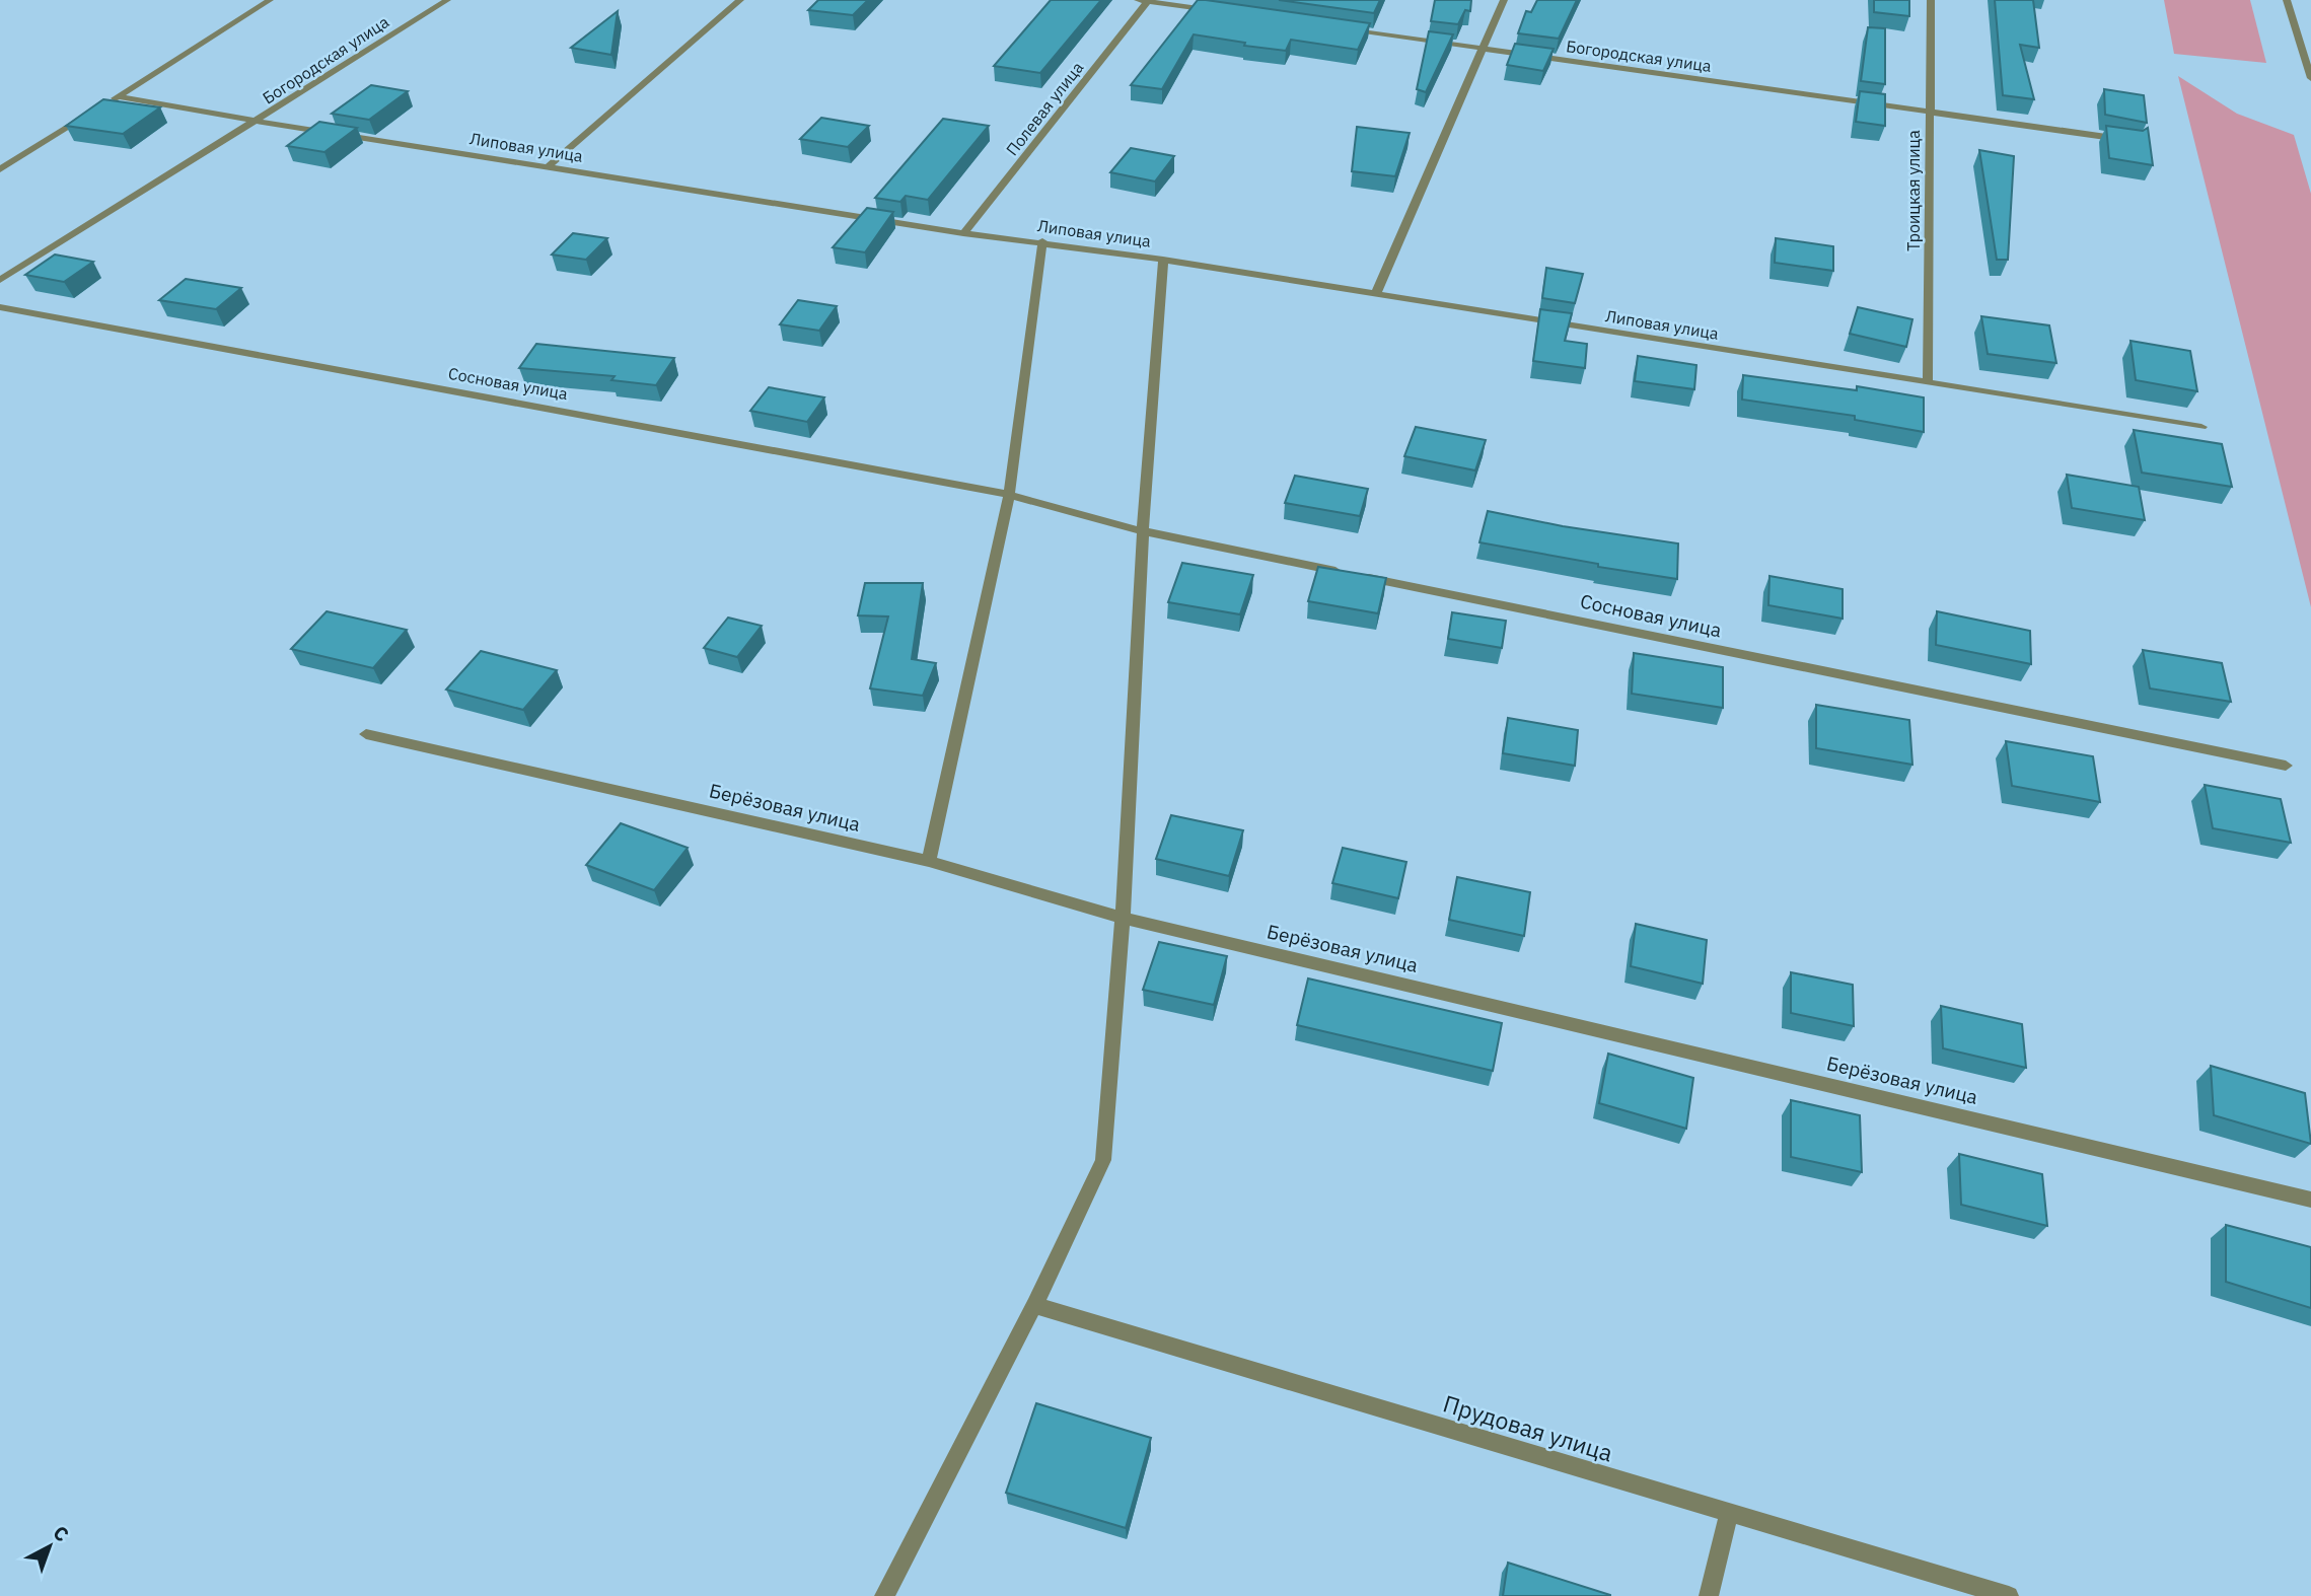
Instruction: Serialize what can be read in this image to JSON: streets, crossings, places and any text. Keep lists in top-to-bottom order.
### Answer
{
  "streets": {
    "street": [
      "Богородская улица",
      "Полевая улица",
      "Липовая улица",
      "Троицкая улица",
      "Сосновая улица",
      "Берёзовая улица",
      "Прудовая улица"
    ]
  },
  "crossings": [
    ["Богородская улица", "Липовая улица"],
    ["Богородская улица", "Троицкая улица"],
    ["Полевая улица", "Липовая улица"],
    ["Липовая улица", "Троицкая улица"]
  ],
  "north": "top right"
}
